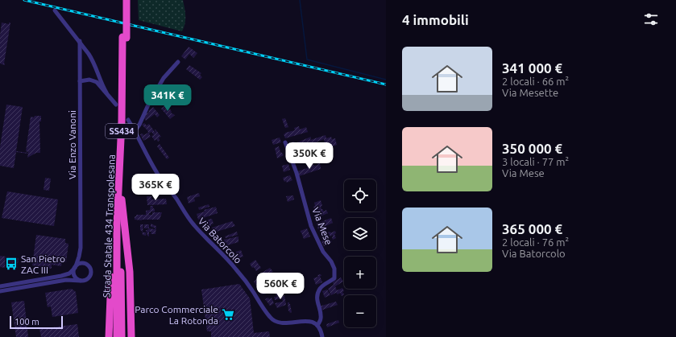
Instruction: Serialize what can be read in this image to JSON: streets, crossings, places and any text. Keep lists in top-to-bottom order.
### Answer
{
  "streets": {
    "highway": ["SS434", "Strada Statale 434 Transpolesana"],
    "street": ["Via Enzo Vanoni", "Via Mese", "Via Batorcolo"]
  },
  "crossings": [
    ["Via Mese", "Via Batorcolo"]
  ],
  "places": {
    "bus stop": ["San Pietro ZAC III"],
    "supermarket": ["Parco Commerciale La Rotonda"]
  },
  "scale_bar": "100 m",
  "page": {
    "heading": "4 immobili",
    "list": [
      {
        "name": "341 000 €",
        "note": "2 locali · 66 m² · Via Mesette"
      },
      {
        "name": "350 000 €",
        "note": "3 locali · 77 m² · Via Mese"
      },
      {
        "name": "365 000 €",
        "note": "2 locali · 76 m² · Via Batorcolo"
      }
    ],
    "price": [
      "341K €",
      "350K €",
      "365K €",
      "560K €"
    ],
    "map_buttons": ["+", "−"],
    "scale": "100 m"
  }
}
